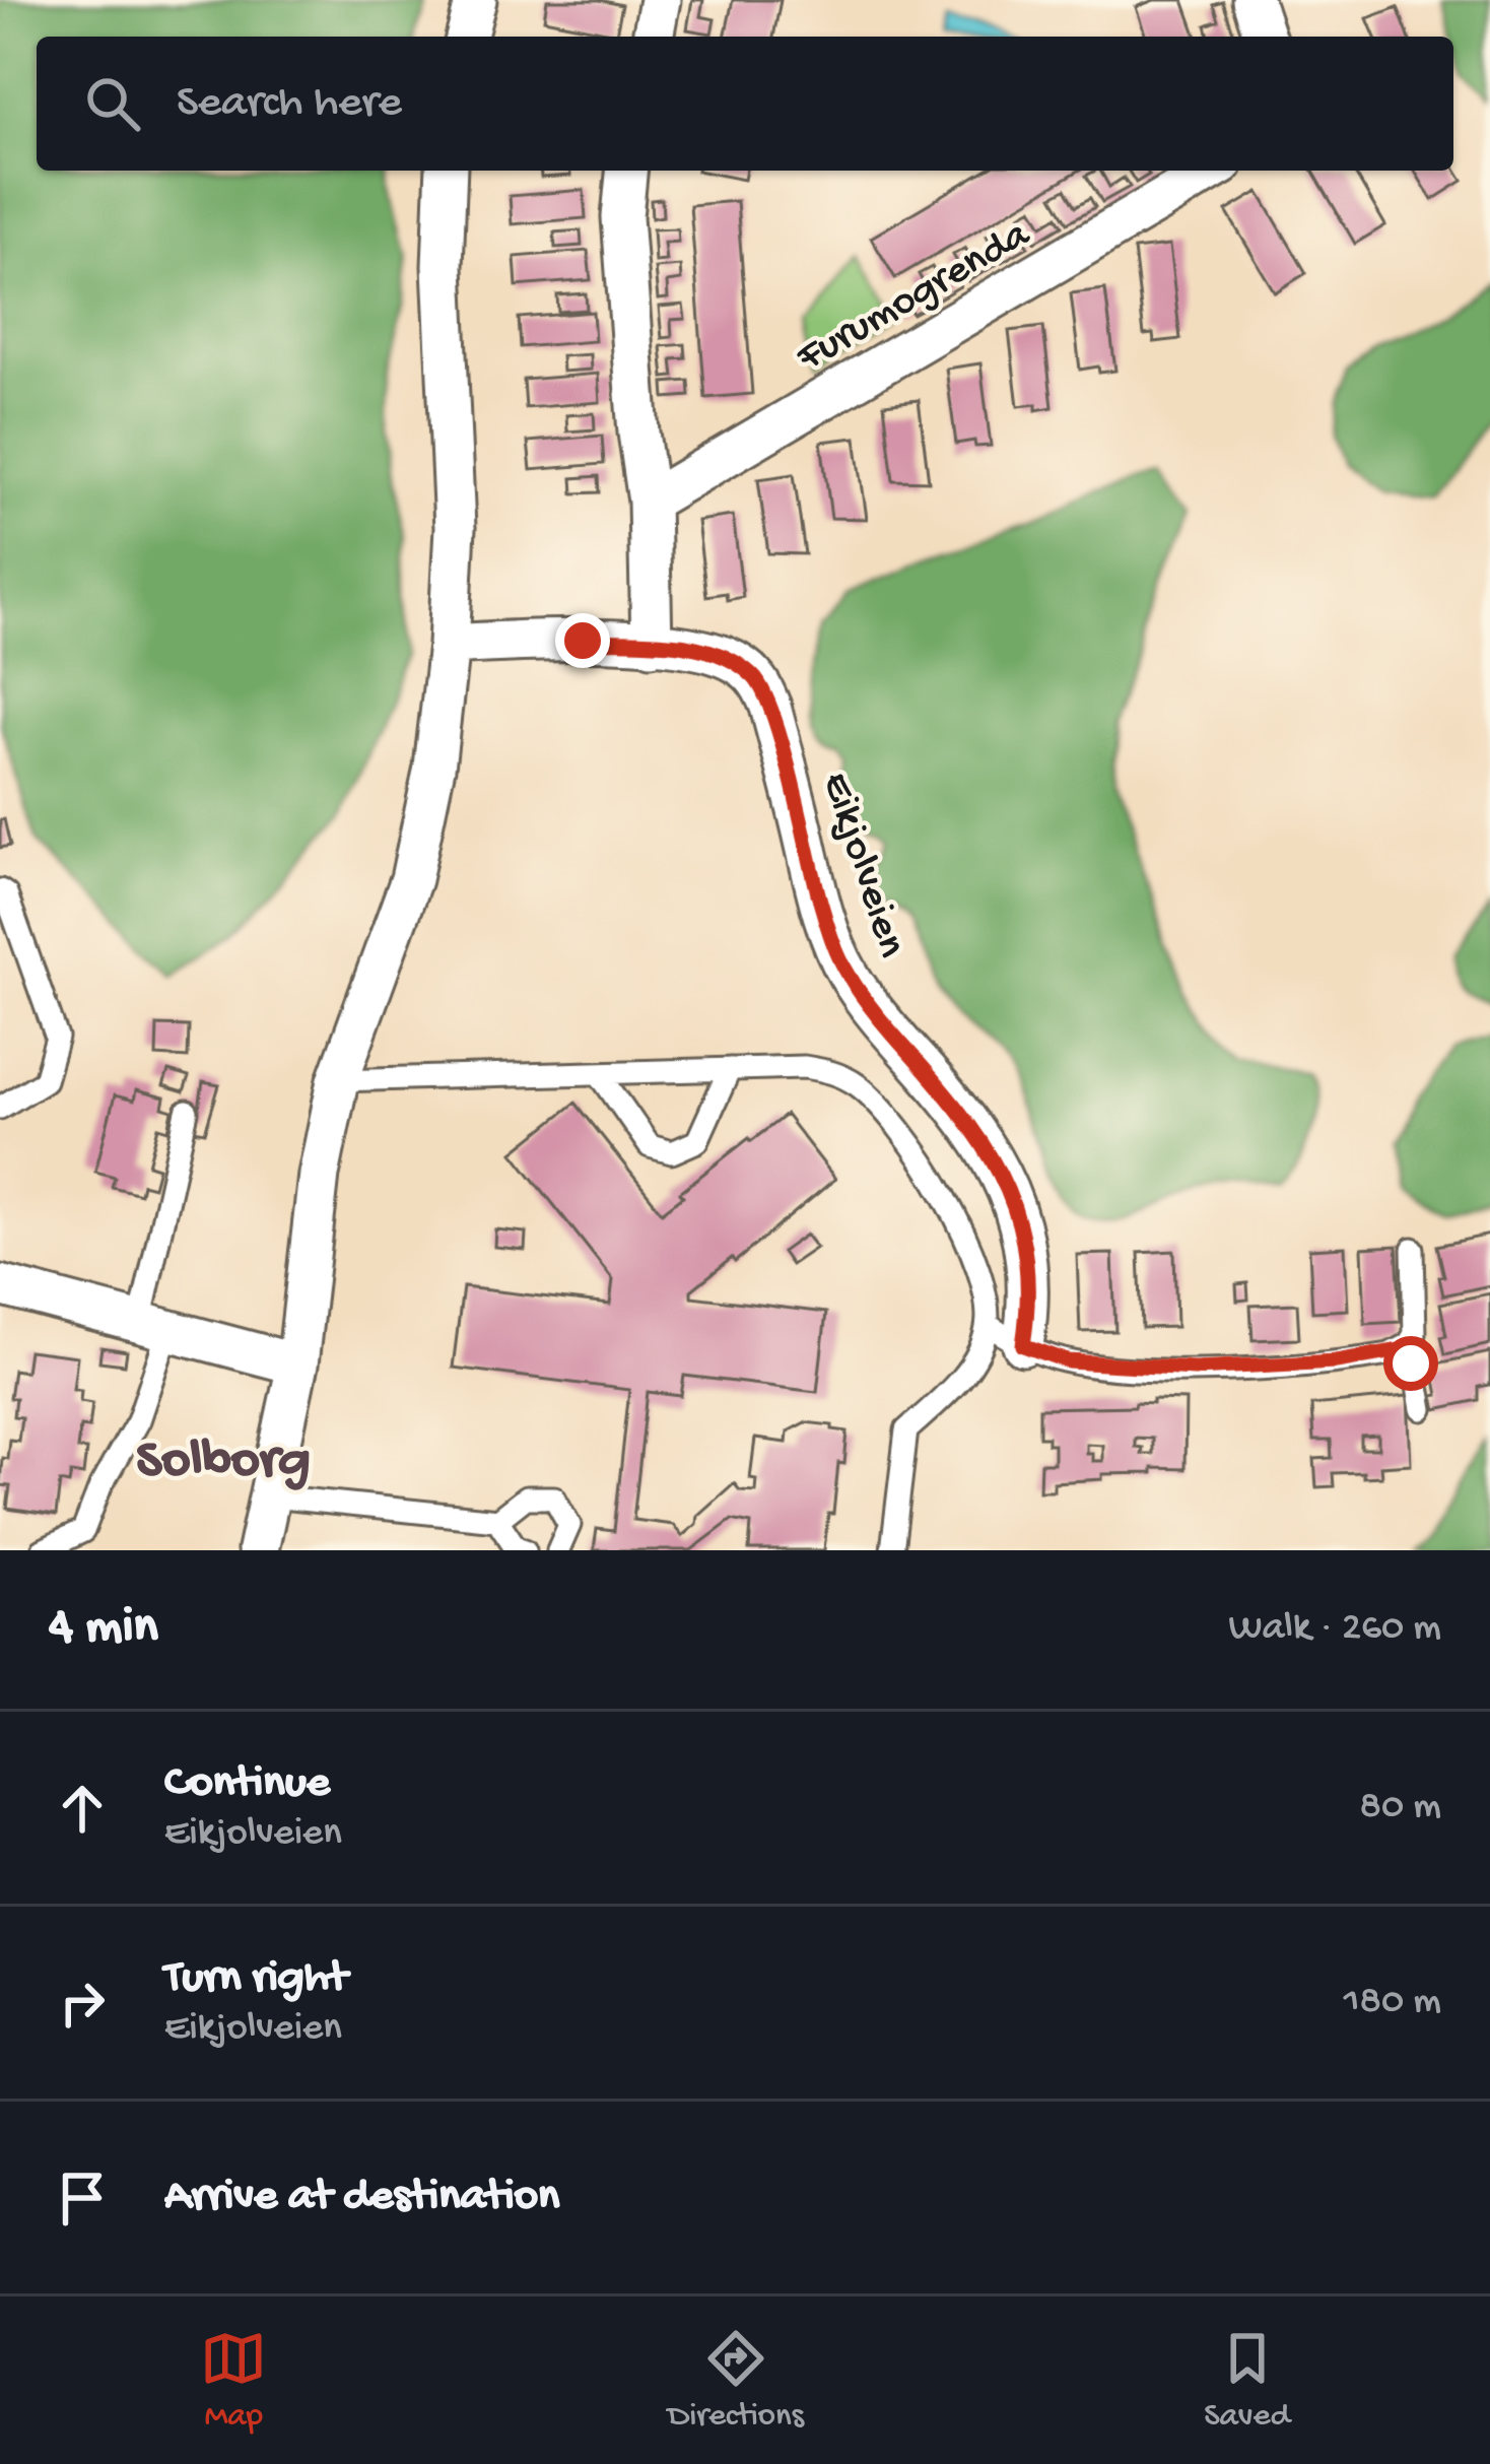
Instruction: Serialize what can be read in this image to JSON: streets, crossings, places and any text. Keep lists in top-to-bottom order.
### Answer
{
  "streets": {
    "street": ["Furumogrenda", "Eikjolveien"]
  },
  "districts": ["Solborg"],
  "page": {
    "search": "Search here",
    "heading": ["4 min", "Walk · 260 m"],
    "list": [
      ["Continue", "Eikjolveien", "80 m"],
      ["Turn right", "Eikjolveien", "180 m"],
      "Arrive at destination"
    ],
    "nav": ["Map", "Directions", "Saved"]
  }
}
